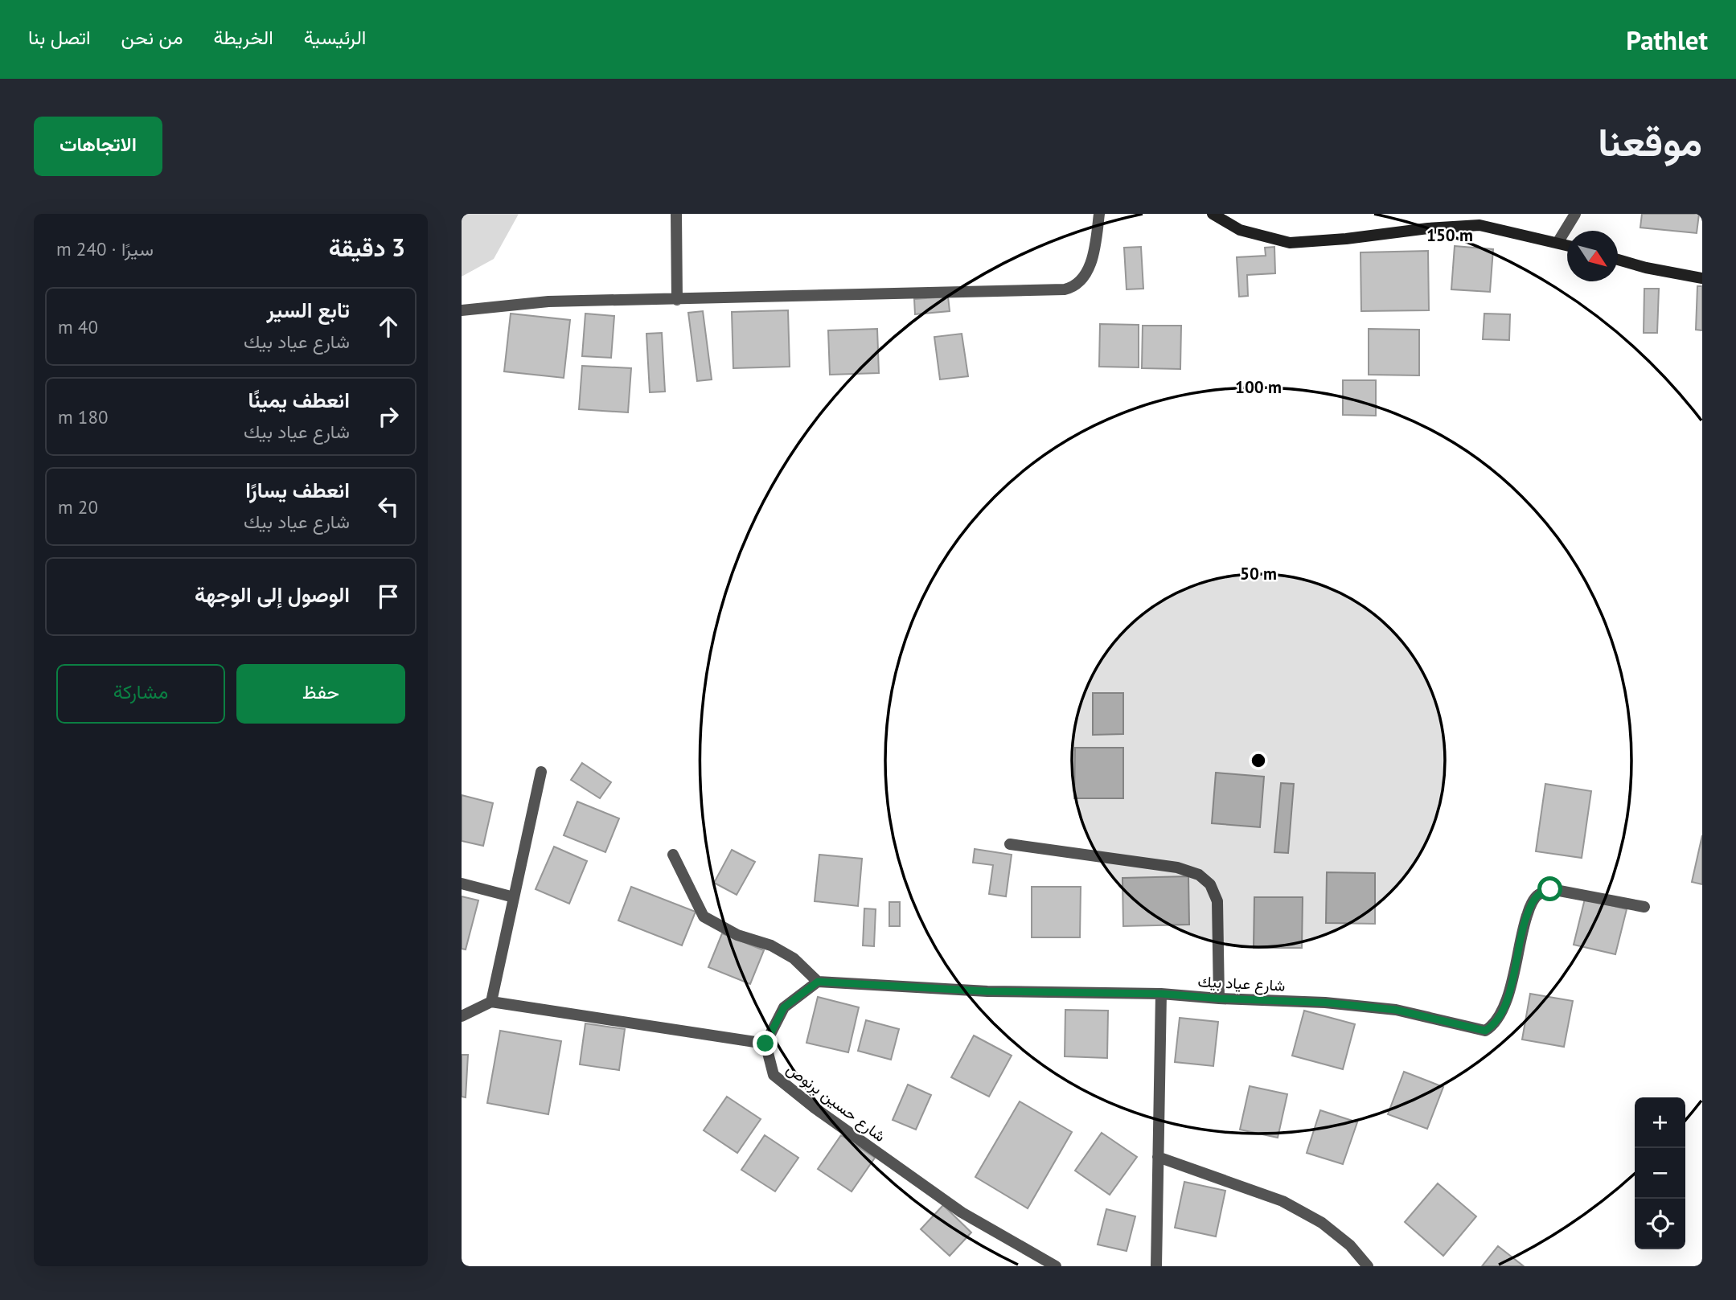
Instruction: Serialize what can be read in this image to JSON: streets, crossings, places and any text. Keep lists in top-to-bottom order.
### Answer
{
  "streets": {
    "street": ["شارع عياد بيك", "شارع حسين برنوص"]
  },
  "north": "bottom right",
  "page": {
    "header": "Pathlet",
    "nav": [
      "الرئيسية",
      "الخريطة",
      "من نحن",
      "اتصل بنا"
    ],
    "title": "موقعنا",
    "buttons": [
      "الاتجاهات",
      ["حفظ", "مشاركة"]
    ],
    "heading": ["3 دقيقة", "سيرًا · 240 m"],
    "list": [
      ["تابع السير", "شارع عياد بيك", "40 m"],
      ["انعطف يمينًا", "شارع عياد بيك", "180 m"],
      ["انعطف يسارًا", "شارع عياد بيك", "20 m"],
      "الوصول إلى الوجهة"
    ],
    "map_buttons": ["+", "−"]
  },
  "rings": ["150 m", "100 m", "50 m"]
}
